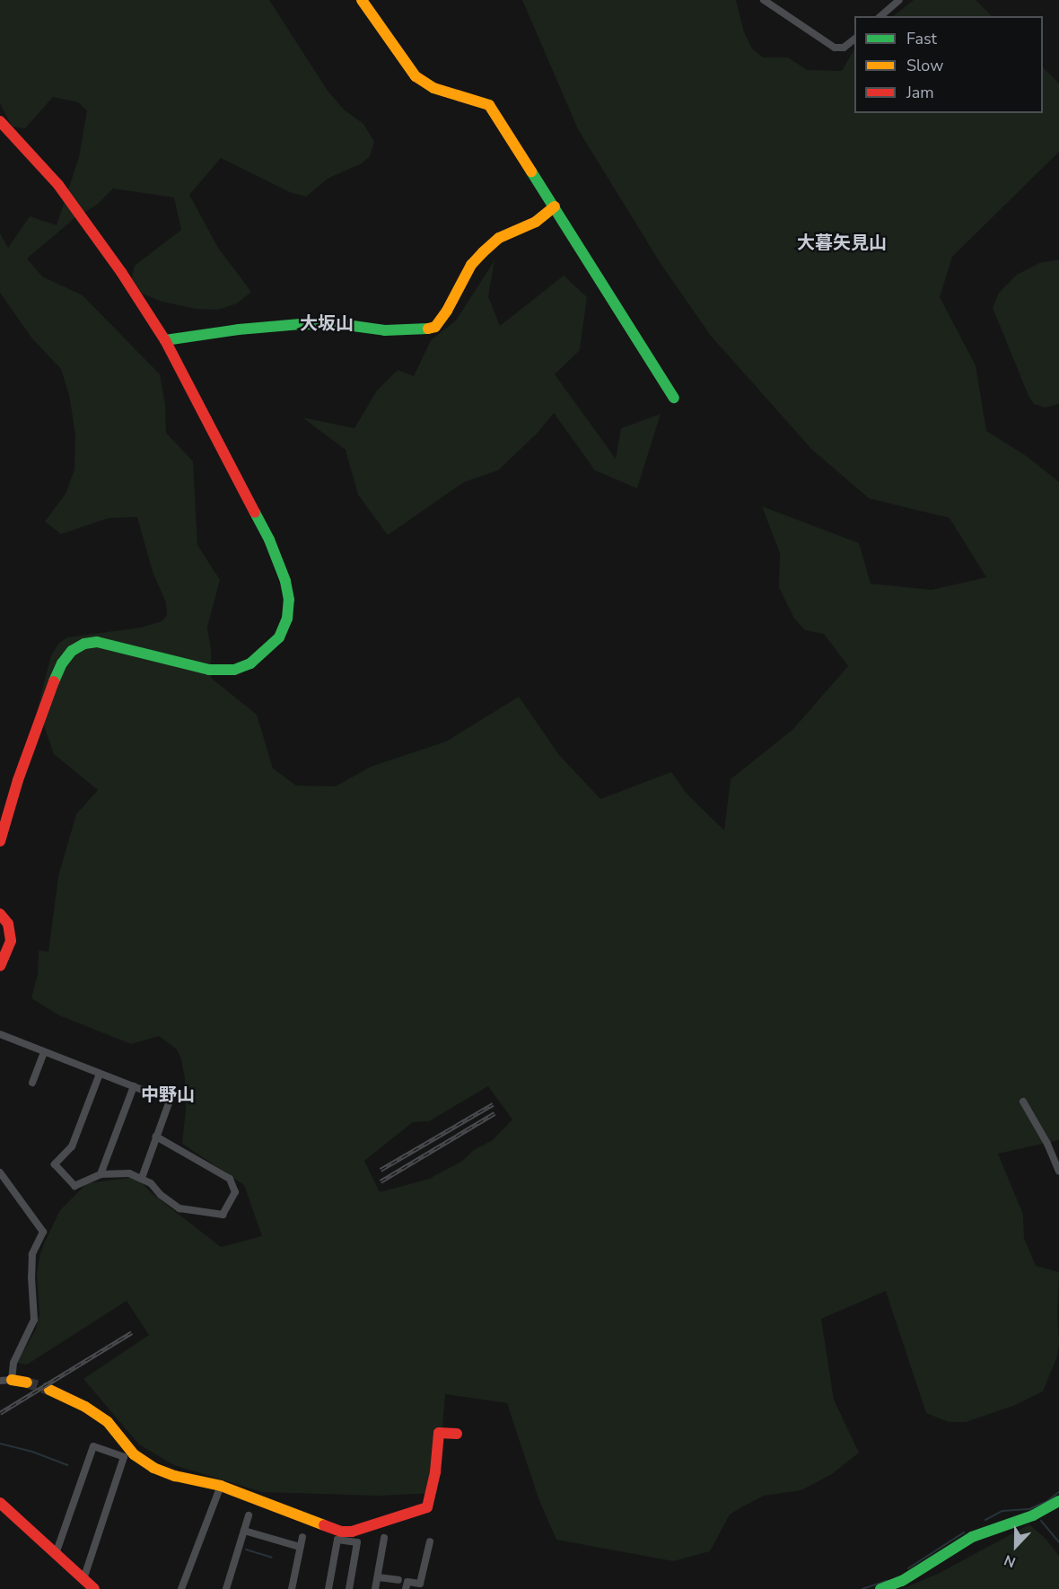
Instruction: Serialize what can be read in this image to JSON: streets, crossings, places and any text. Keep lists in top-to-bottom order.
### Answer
{
  "districts": ["大暮矢見山", "大坂山", "中野山"],
  "legend": ["Fast", "Slow", "Jam"],
  "north": "bottom"
}
